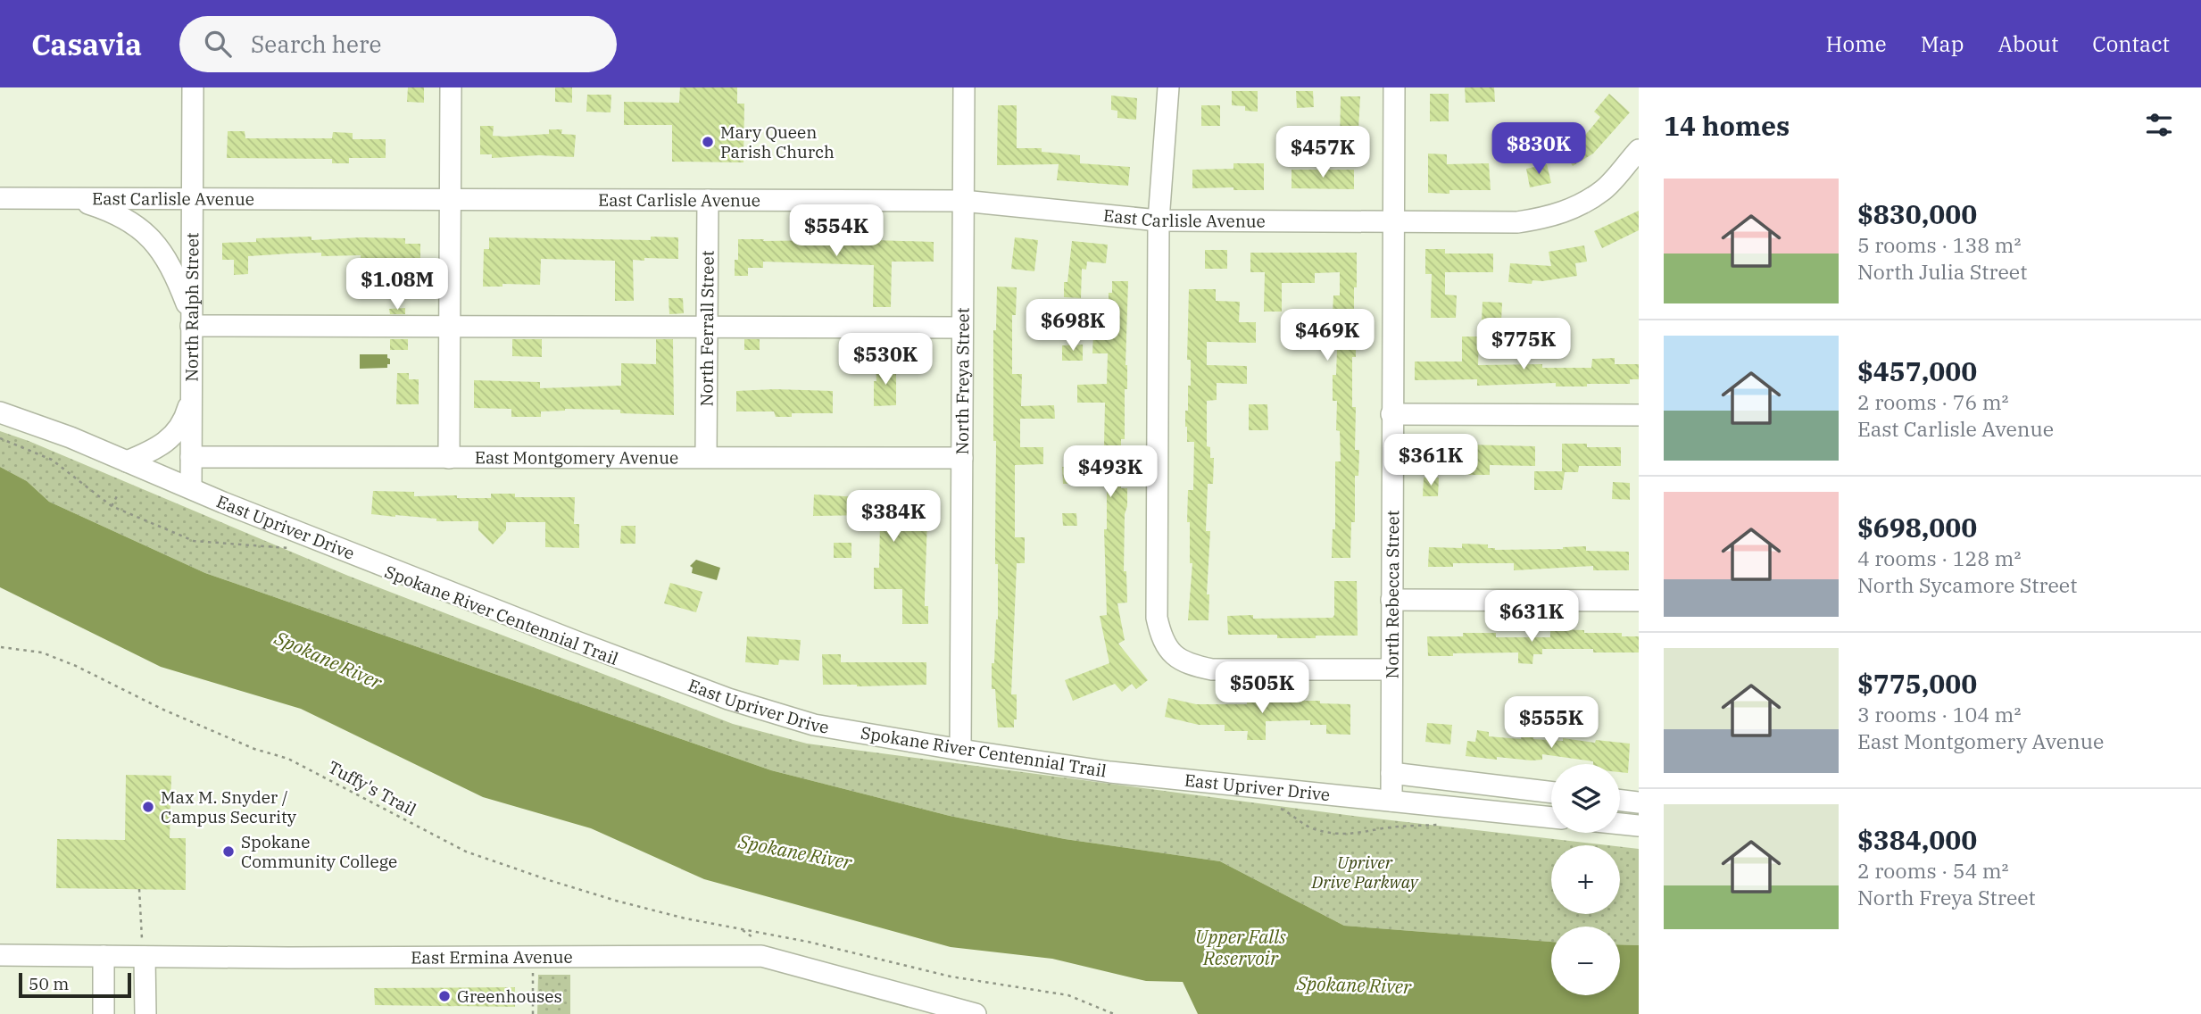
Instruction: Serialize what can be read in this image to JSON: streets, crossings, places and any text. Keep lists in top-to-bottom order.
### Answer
{
  "streets": {
    "street": [
      "East Carlisle Avenue",
      "North Ralph Street",
      "North Ferrall Street",
      "North Freya Street",
      "East Montgomery Avenue",
      "East Upriver Drive",
      "North Rebecca Street",
      "East Ermina Avenue"
    ],
    "path": ["Tuffy's Trail"]
  },
  "crossings": [
    ["East Carlisle Avenue", "North Ralph Street"],
    ["East Carlisle Avenue", "North Ferrall Street"],
    ["East Carlisle Avenue", "North Freya Street"],
    ["East Carlisle Avenue", "North Rebecca Street"],
    ["North Ralph Street", "East Montgomery Avenue"],
    ["North Ralph Street", "East Upriver Drive"],
    ["North Ferrall Street", "East Montgomery Avenue"],
    ["North Freya Street", "East Montgomery Avenue"],
    ["North Freya Street", "East Upriver Drive"],
    ["East Upriver Drive", "North Rebecca Street"]
  ],
  "water": ["Spokane River", "Upper Falls Reservoir"],
  "parks": ["Upriver Drive Parkway"],
  "places": [
    "Mary Queen Parish Church",
    "Max M. Snyder / Campus Security",
    "Spokane Community College",
    "Greenhouses"
  ],
  "scale_bar": "50 m",
  "page": {
    "header": "Casavia",
    "search": "Search here",
    "nav": [
      "Home",
      "Map",
      "About",
      "Contact"
    ],
    "heading": "14 homes",
    "price": [
      "$830K",
      "$457K",
      "$554K",
      "$1.08M",
      "$698K",
      "$469K",
      "$775K",
      "$530K",
      "$361K",
      "$493K",
      "$384K",
      "$631K",
      "$505K",
      "$555K"
    ],
    "list": [
      {
        "name": "$830,000",
        "note": "5 rooms · 138 m² · North Julia Street"
      },
      {
        "name": "$457,000",
        "note": "2 rooms · 76 m² · East Carlisle Avenue"
      },
      {
        "name": "$698,000",
        "note": "4 rooms · 128 m² · North Sycamore Street"
      },
      {
        "name": "$775,000",
        "note": "3 rooms · 104 m² · East Montgomery Avenue"
      },
      {
        "name": "$384,000",
        "note": "2 rooms · 54 m² · North Freya Street"
      }
    ],
    "map_buttons": ["+", "−"],
    "scale": "50 m"
  }
}
